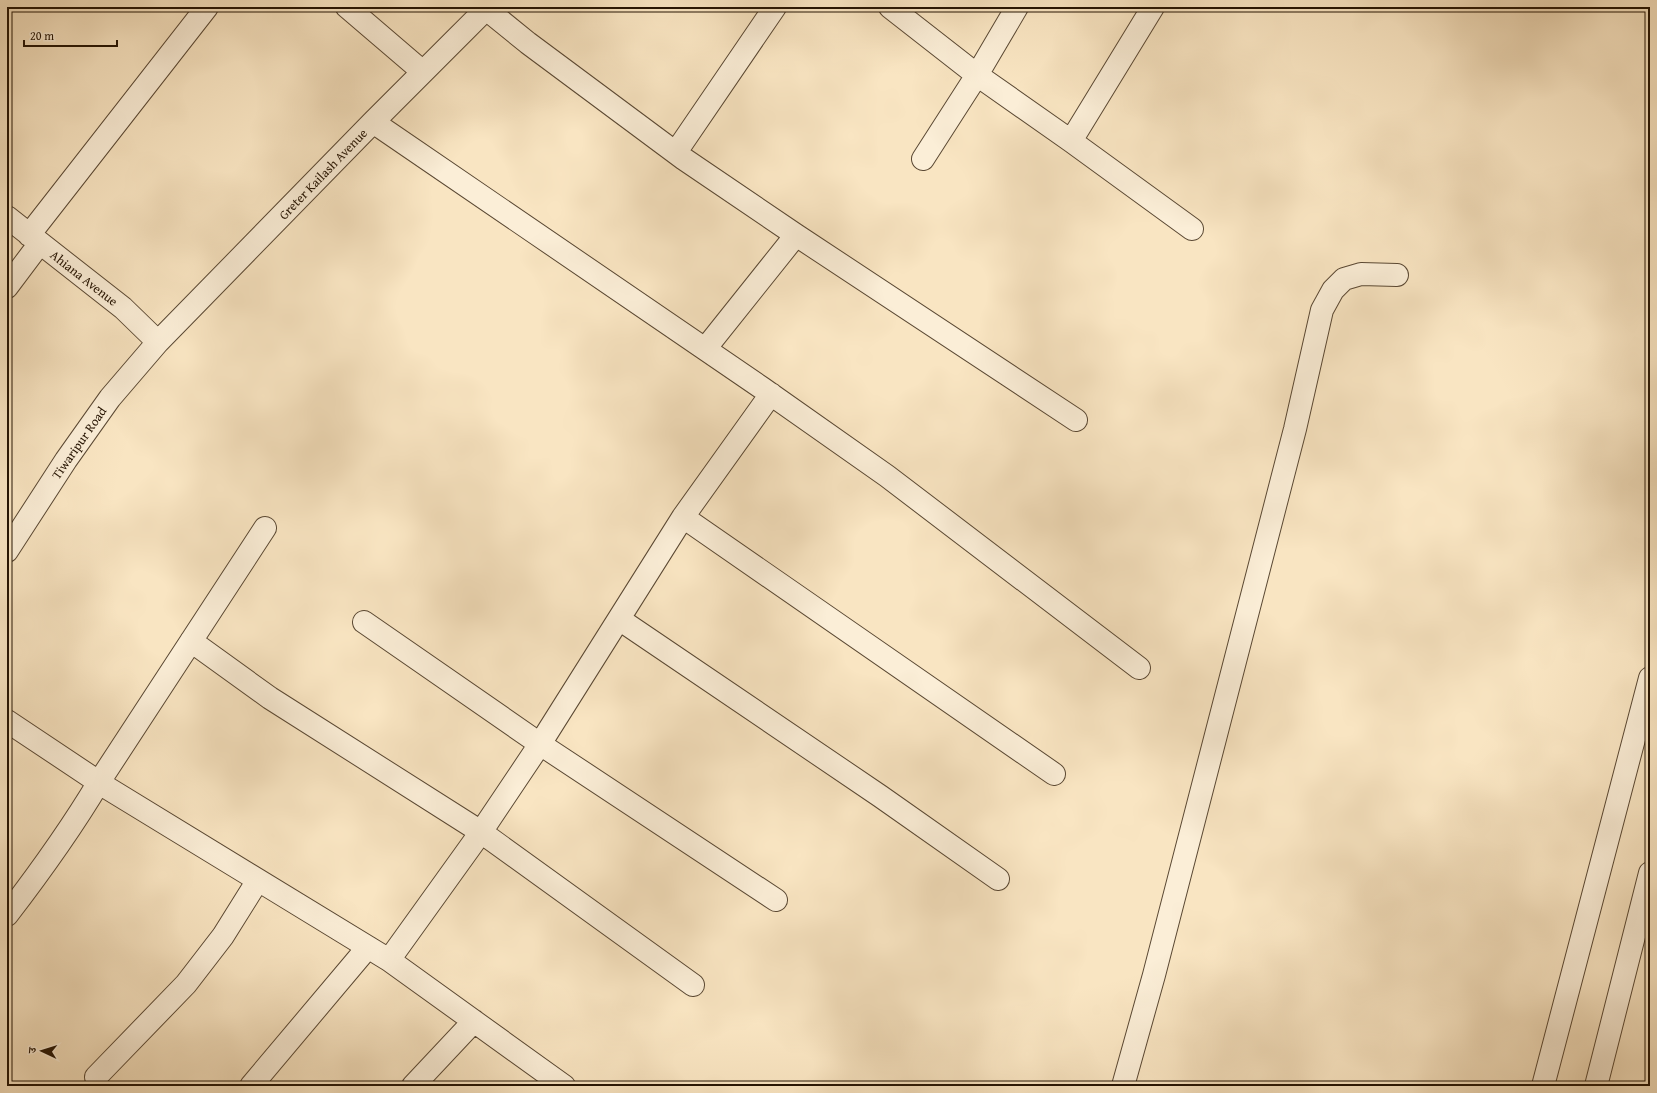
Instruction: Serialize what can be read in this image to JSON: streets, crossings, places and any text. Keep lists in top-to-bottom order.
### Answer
{
  "streets": {
    "street": ["Greter Kailash Avenue", "Ahiana Avenue", "Tiwaripur Road"]
  },
  "crossings": [
    ["Greter Kailash Avenue", "Ahiana Avenue"],
    ["Greter Kailash Avenue", "Tiwaripur Road"],
    ["Ahiana Avenue", "Tiwaripur Road"]
  ],
  "scale_bar": "20 m",
  "north": "left"
}
